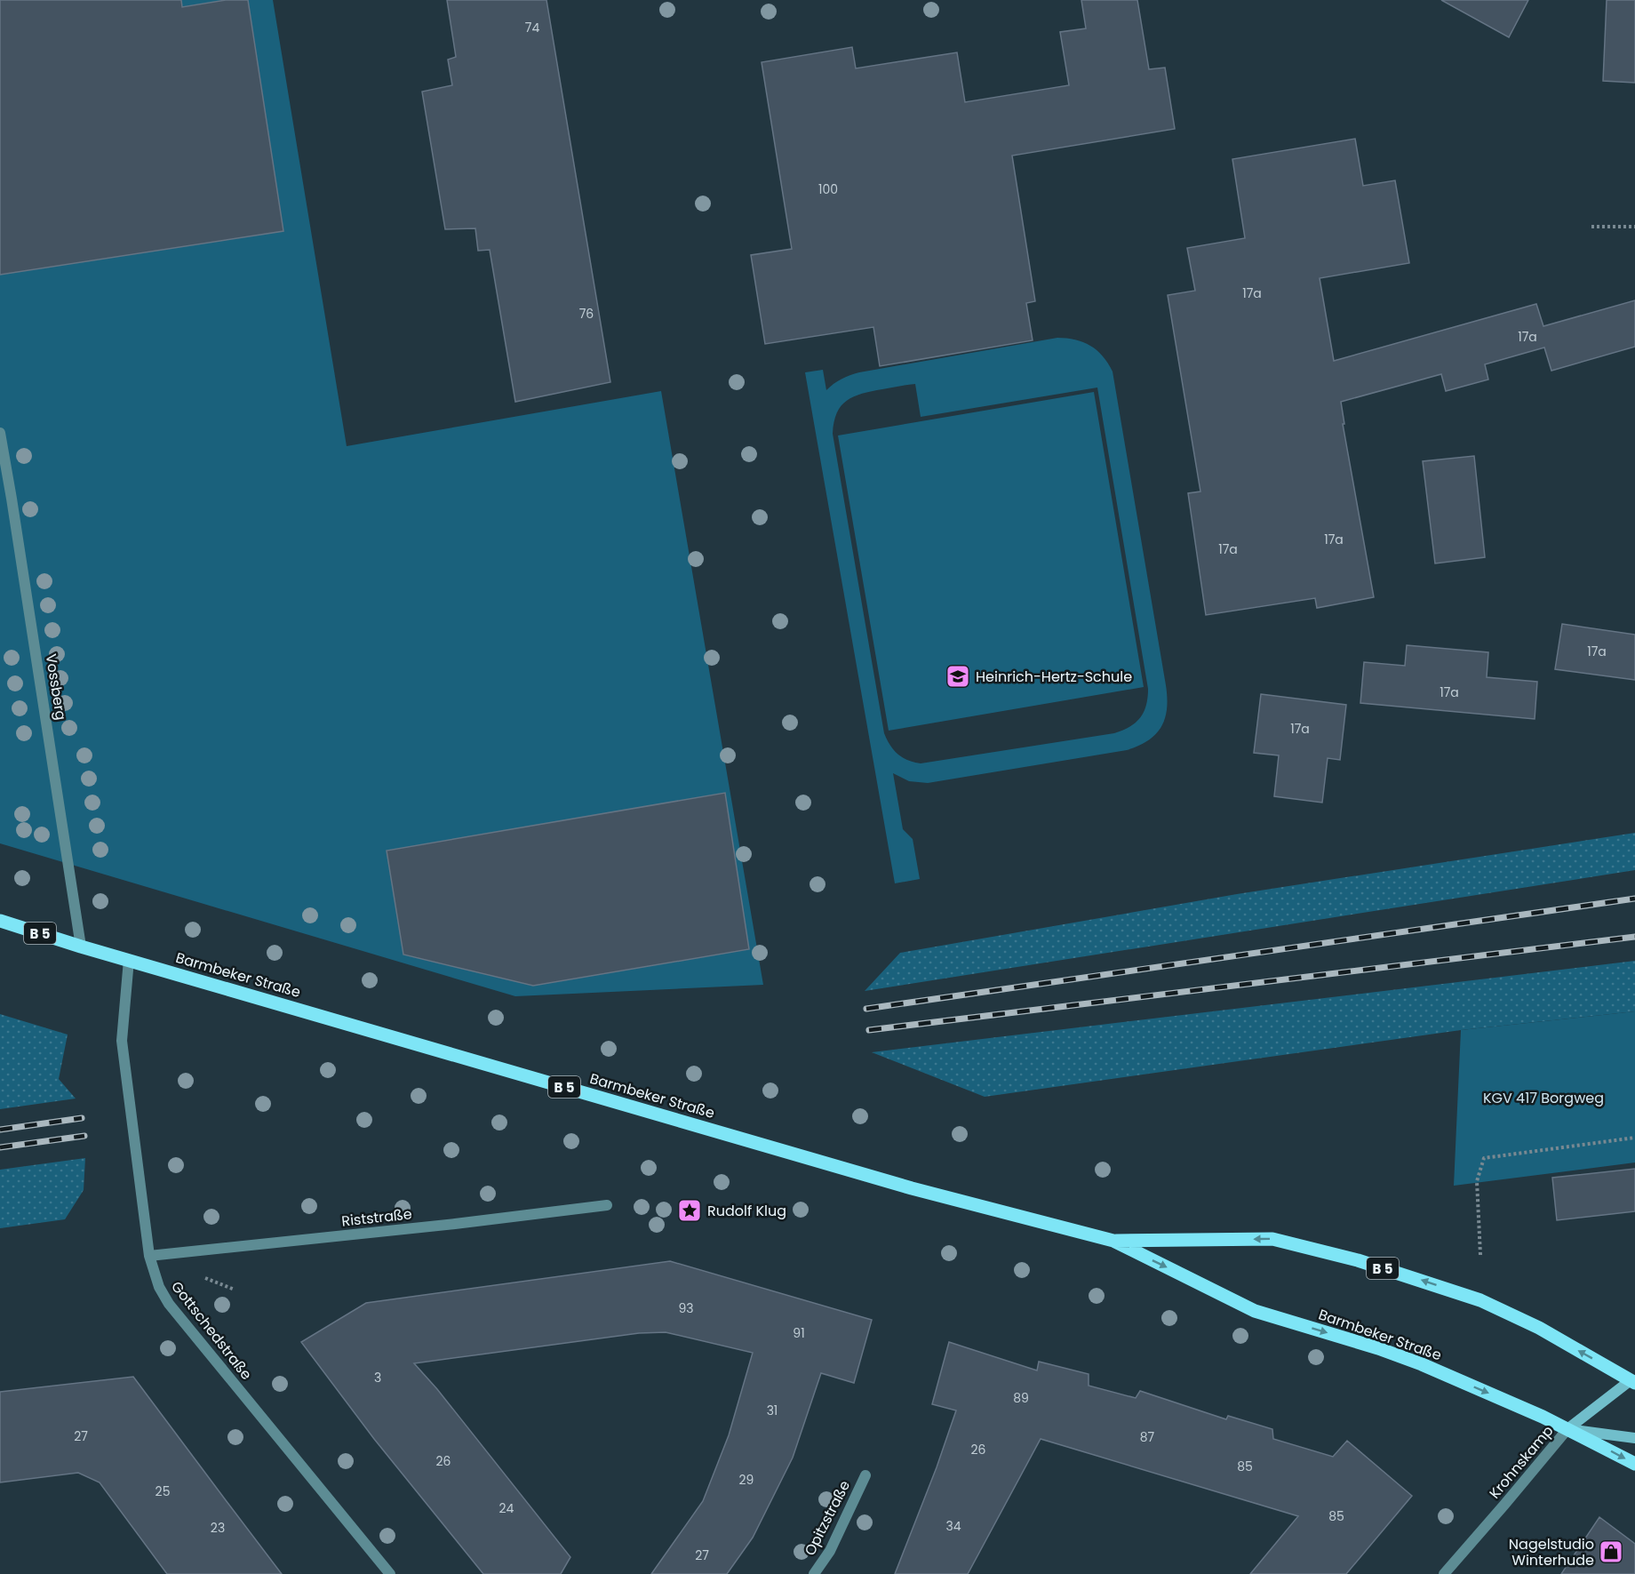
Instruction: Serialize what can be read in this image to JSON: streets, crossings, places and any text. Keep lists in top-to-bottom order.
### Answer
{
  "streets": {
    "main road": ["B 5", "Barmbeker Straße"],
    "street": [
      "Vossberg",
      "Riststraße",
      "Gottschedstraße",
      "Krohnskamp",
      "Opitzstraße"
    ]
  },
  "crossings": [
    ["Vossberg", "Barmbeker Straße"],
    ["Barmbeker Straße", "Gottschedstraße"],
    ["Barmbeker Straße", "Krohnskamp"],
    ["Riststraße", "Gottschedstraße"]
  ],
  "parks": ["KGV 417 Borgweg"],
  "places": {
    "school or university": ["Heinrich-Hertz-Schule"],
    "place": ["Rudolf Klug"],
    "shop": ["Nagelstudio Winterhude"]
  },
  "house_numbers": [
    "74",
    "100",
    "17a",
    "76",
    "17a",
    "17a",
    "17a",
    "17a",
    "17a",
    "17a",
    "93",
    "91",
    "3",
    "89",
    "31",
    "27",
    "87",
    "26",
    "26",
    "85",
    "29",
    "25",
    "24",
    "85",
    "34",
    "23",
    "27"
  ]
}
